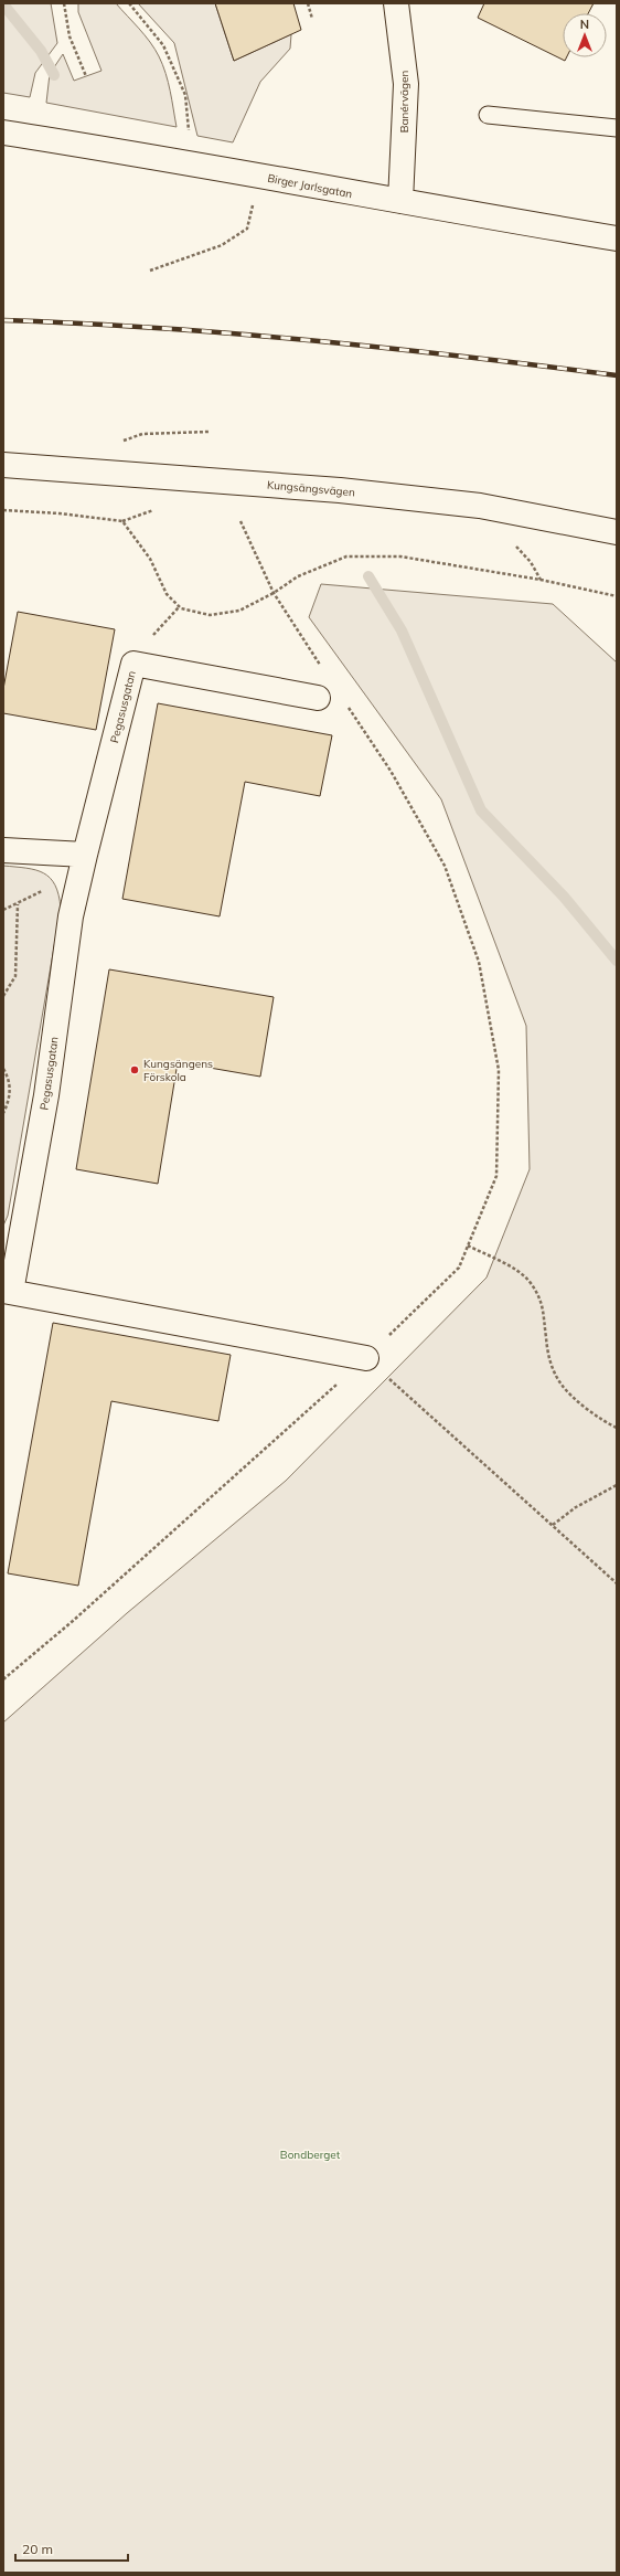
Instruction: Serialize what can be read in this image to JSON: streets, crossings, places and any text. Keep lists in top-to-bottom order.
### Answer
{
  "streets": {
    "street": [
      "Banérvägen",
      "Birger Jarlsgatan",
      "Kungsängsvägen",
      "Pegasusgatan"
    ]
  },
  "crossings": [
    ["Banérvägen", "Birger Jarlsgatan"]
  ],
  "parks": ["Bondberget"],
  "places": ["Kungsängens Förskola"],
  "scale_bar": "20 m",
  "north": "top"
}
